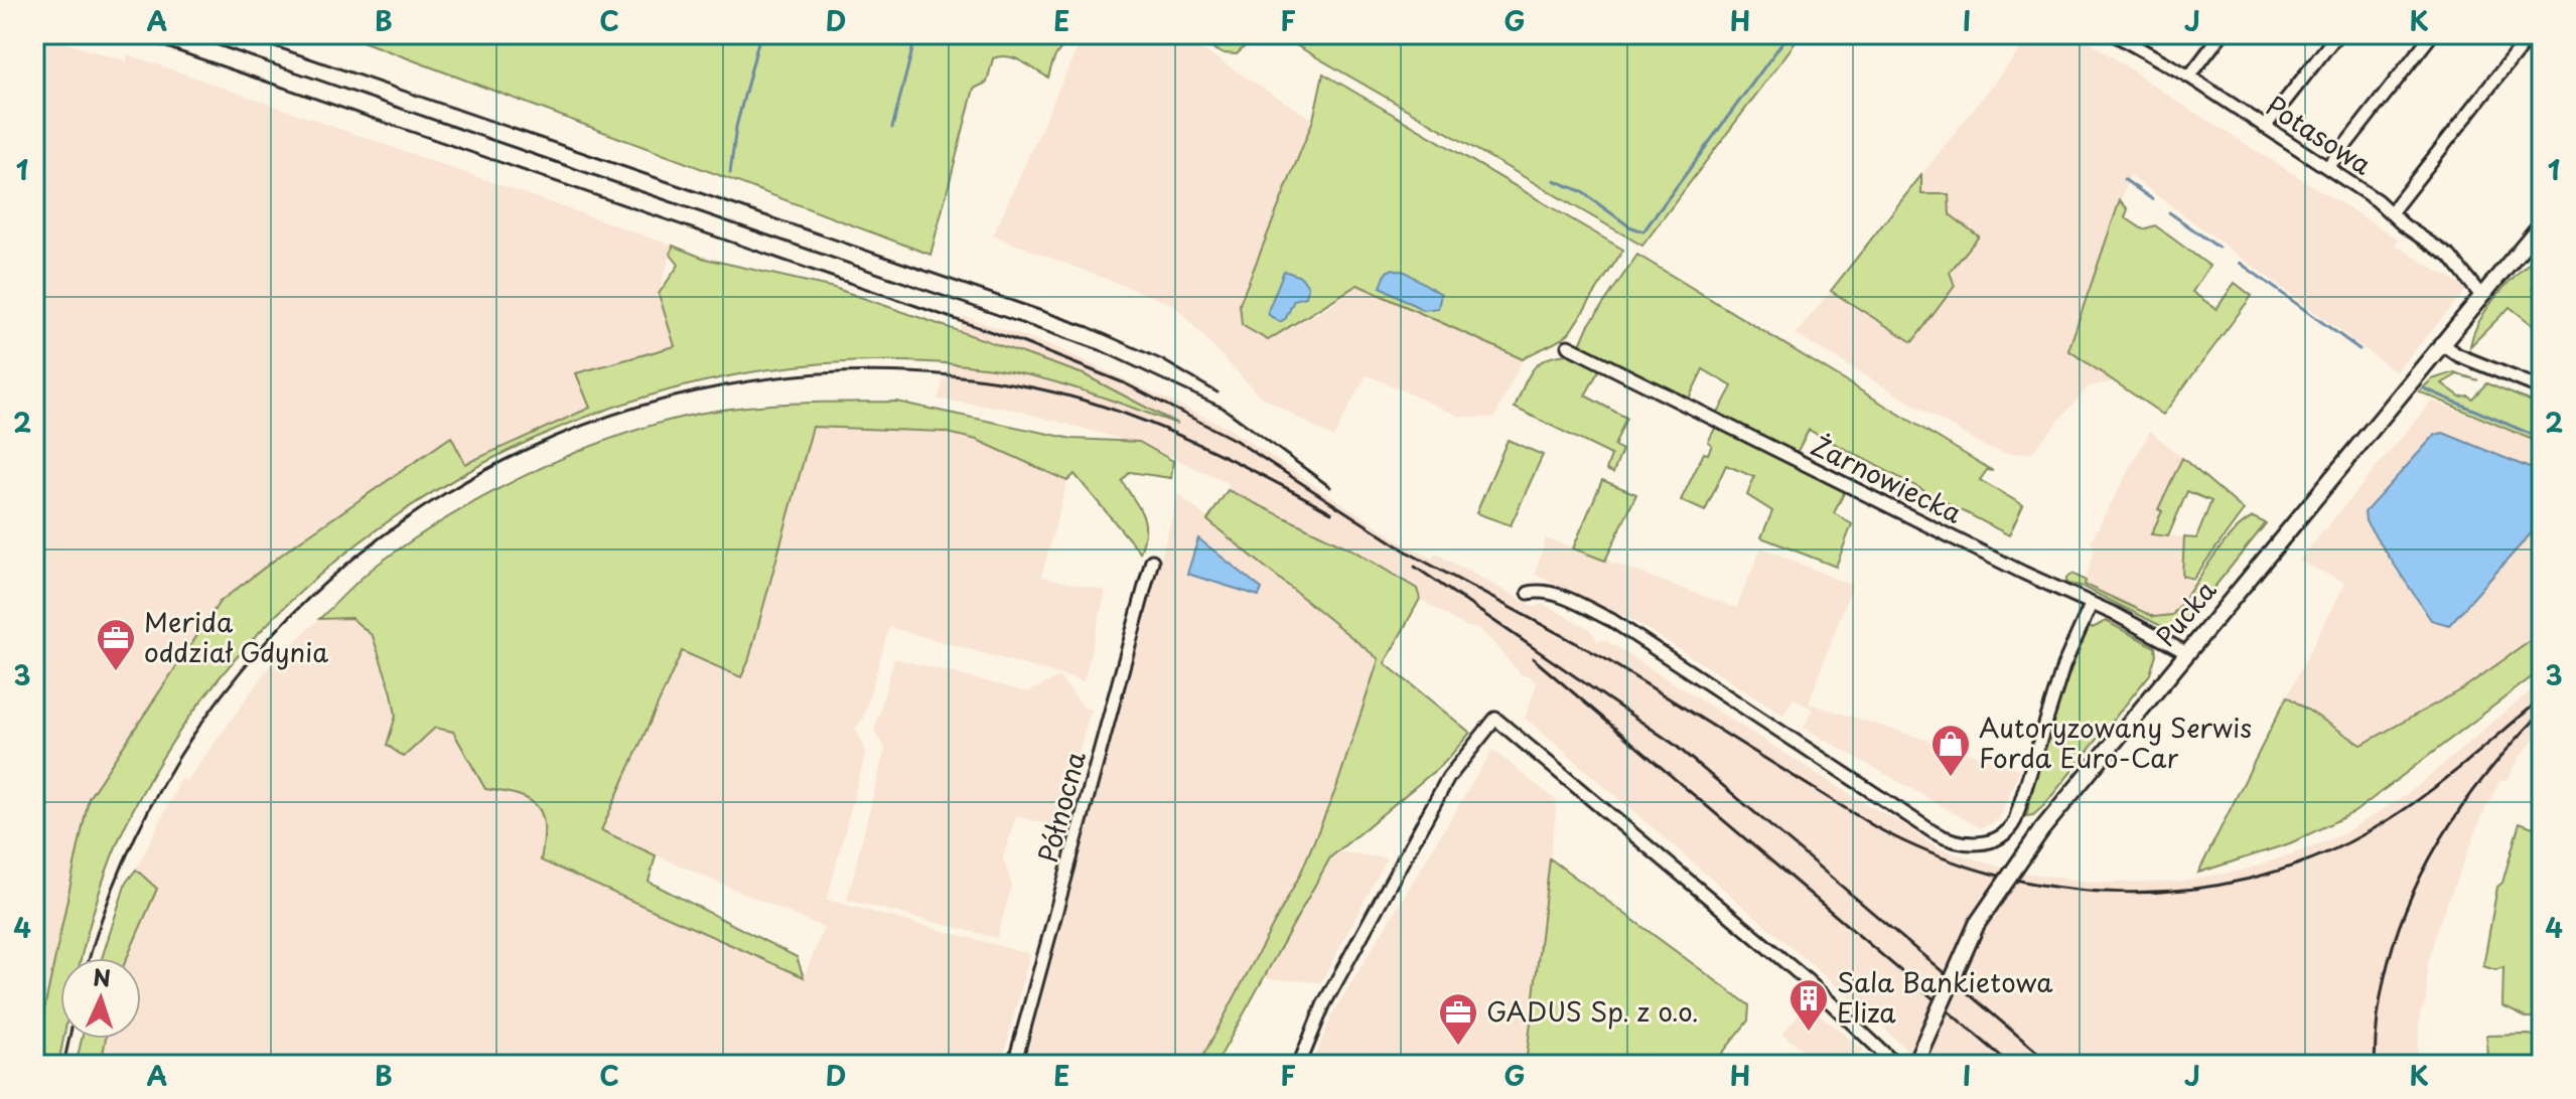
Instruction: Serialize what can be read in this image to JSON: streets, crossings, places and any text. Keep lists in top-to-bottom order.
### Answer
{
  "streets": {
    "street": [
      "Potasowa",
      "Żarnowiecka",
      "Pucka",
      "Północna"
    ]
  },
  "crossings": [
    ["Potasowa", "Pucka"],
    ["Żarnowiecka", "Pucka"]
  ],
  "places": {
    "office": ["Merida oddział Gdynia", "GADUS Sp. z o.o."],
    "shop": ["Autoryzowany Serwis Forda Euro-Car"],
    "building": ["Sala Bankietowa Eliza"]
  },
  "north": "top",
  "grid": {
    "columns": [
      "A",
      "B",
      "C",
      "D",
      "E",
      "F",
      "G",
      "H",
      "I",
      "J",
      "K"
    ],
    "rows": [
      "1",
      "2",
      "3",
      "4"
    ]
  }
}
